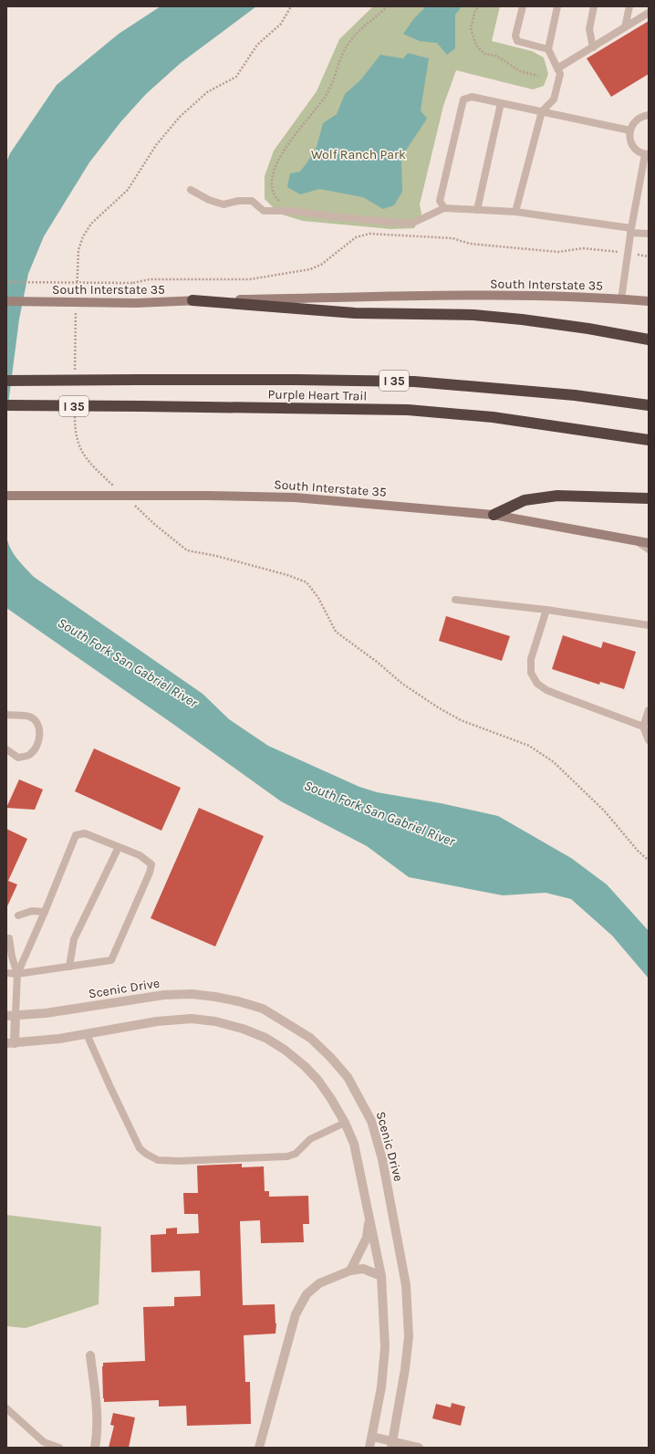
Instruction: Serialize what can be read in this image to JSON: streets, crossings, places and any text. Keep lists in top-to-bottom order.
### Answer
{
  "streets": {
    "highway": ["I 35", "Purple Heart Trail"],
    "main road": ["South Interstate 35"],
    "street": ["Scenic Drive"]
  },
  "water": ["South Fork San Gabriel River"],
  "parks": ["Wolf Ranch Park"]
}
